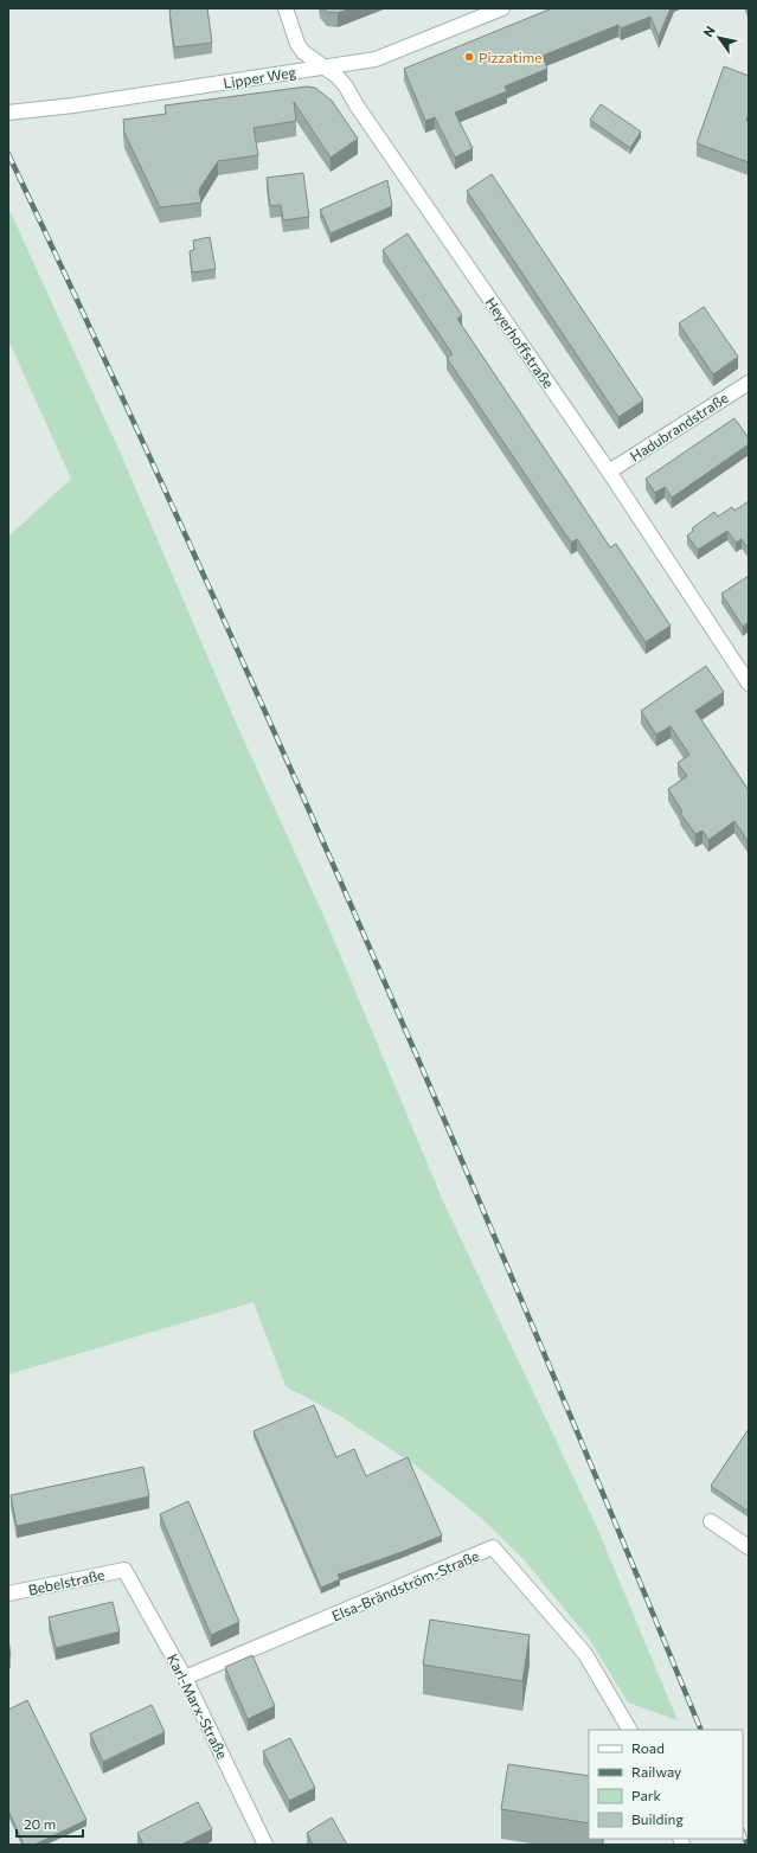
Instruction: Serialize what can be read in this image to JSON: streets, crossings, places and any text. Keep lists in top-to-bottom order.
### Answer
{
  "streets": {
    "street": [
      "Lipper Weg",
      "Heyerhoffstraße",
      "Hadubrandstraße",
      "Bebelstraße",
      "Elsa-Brändström-Straße",
      "Karl-Marx-Straße"
    ]
  },
  "crossings": [
    ["Lipper Weg", "Heyerhoffstraße"],
    ["Heyerhoffstraße", "Hadubrandstraße"],
    ["Bebelstraße", "Karl-Marx-Straße"],
    ["Elsa-Brändström-Straße", "Karl-Marx-Straße"]
  ],
  "places": ["Pizzatime"],
  "legend": [
    "Road",
    "Railway",
    "Park",
    "Building"
  ],
  "scale_bar": "20 m",
  "north": "top left"
}
